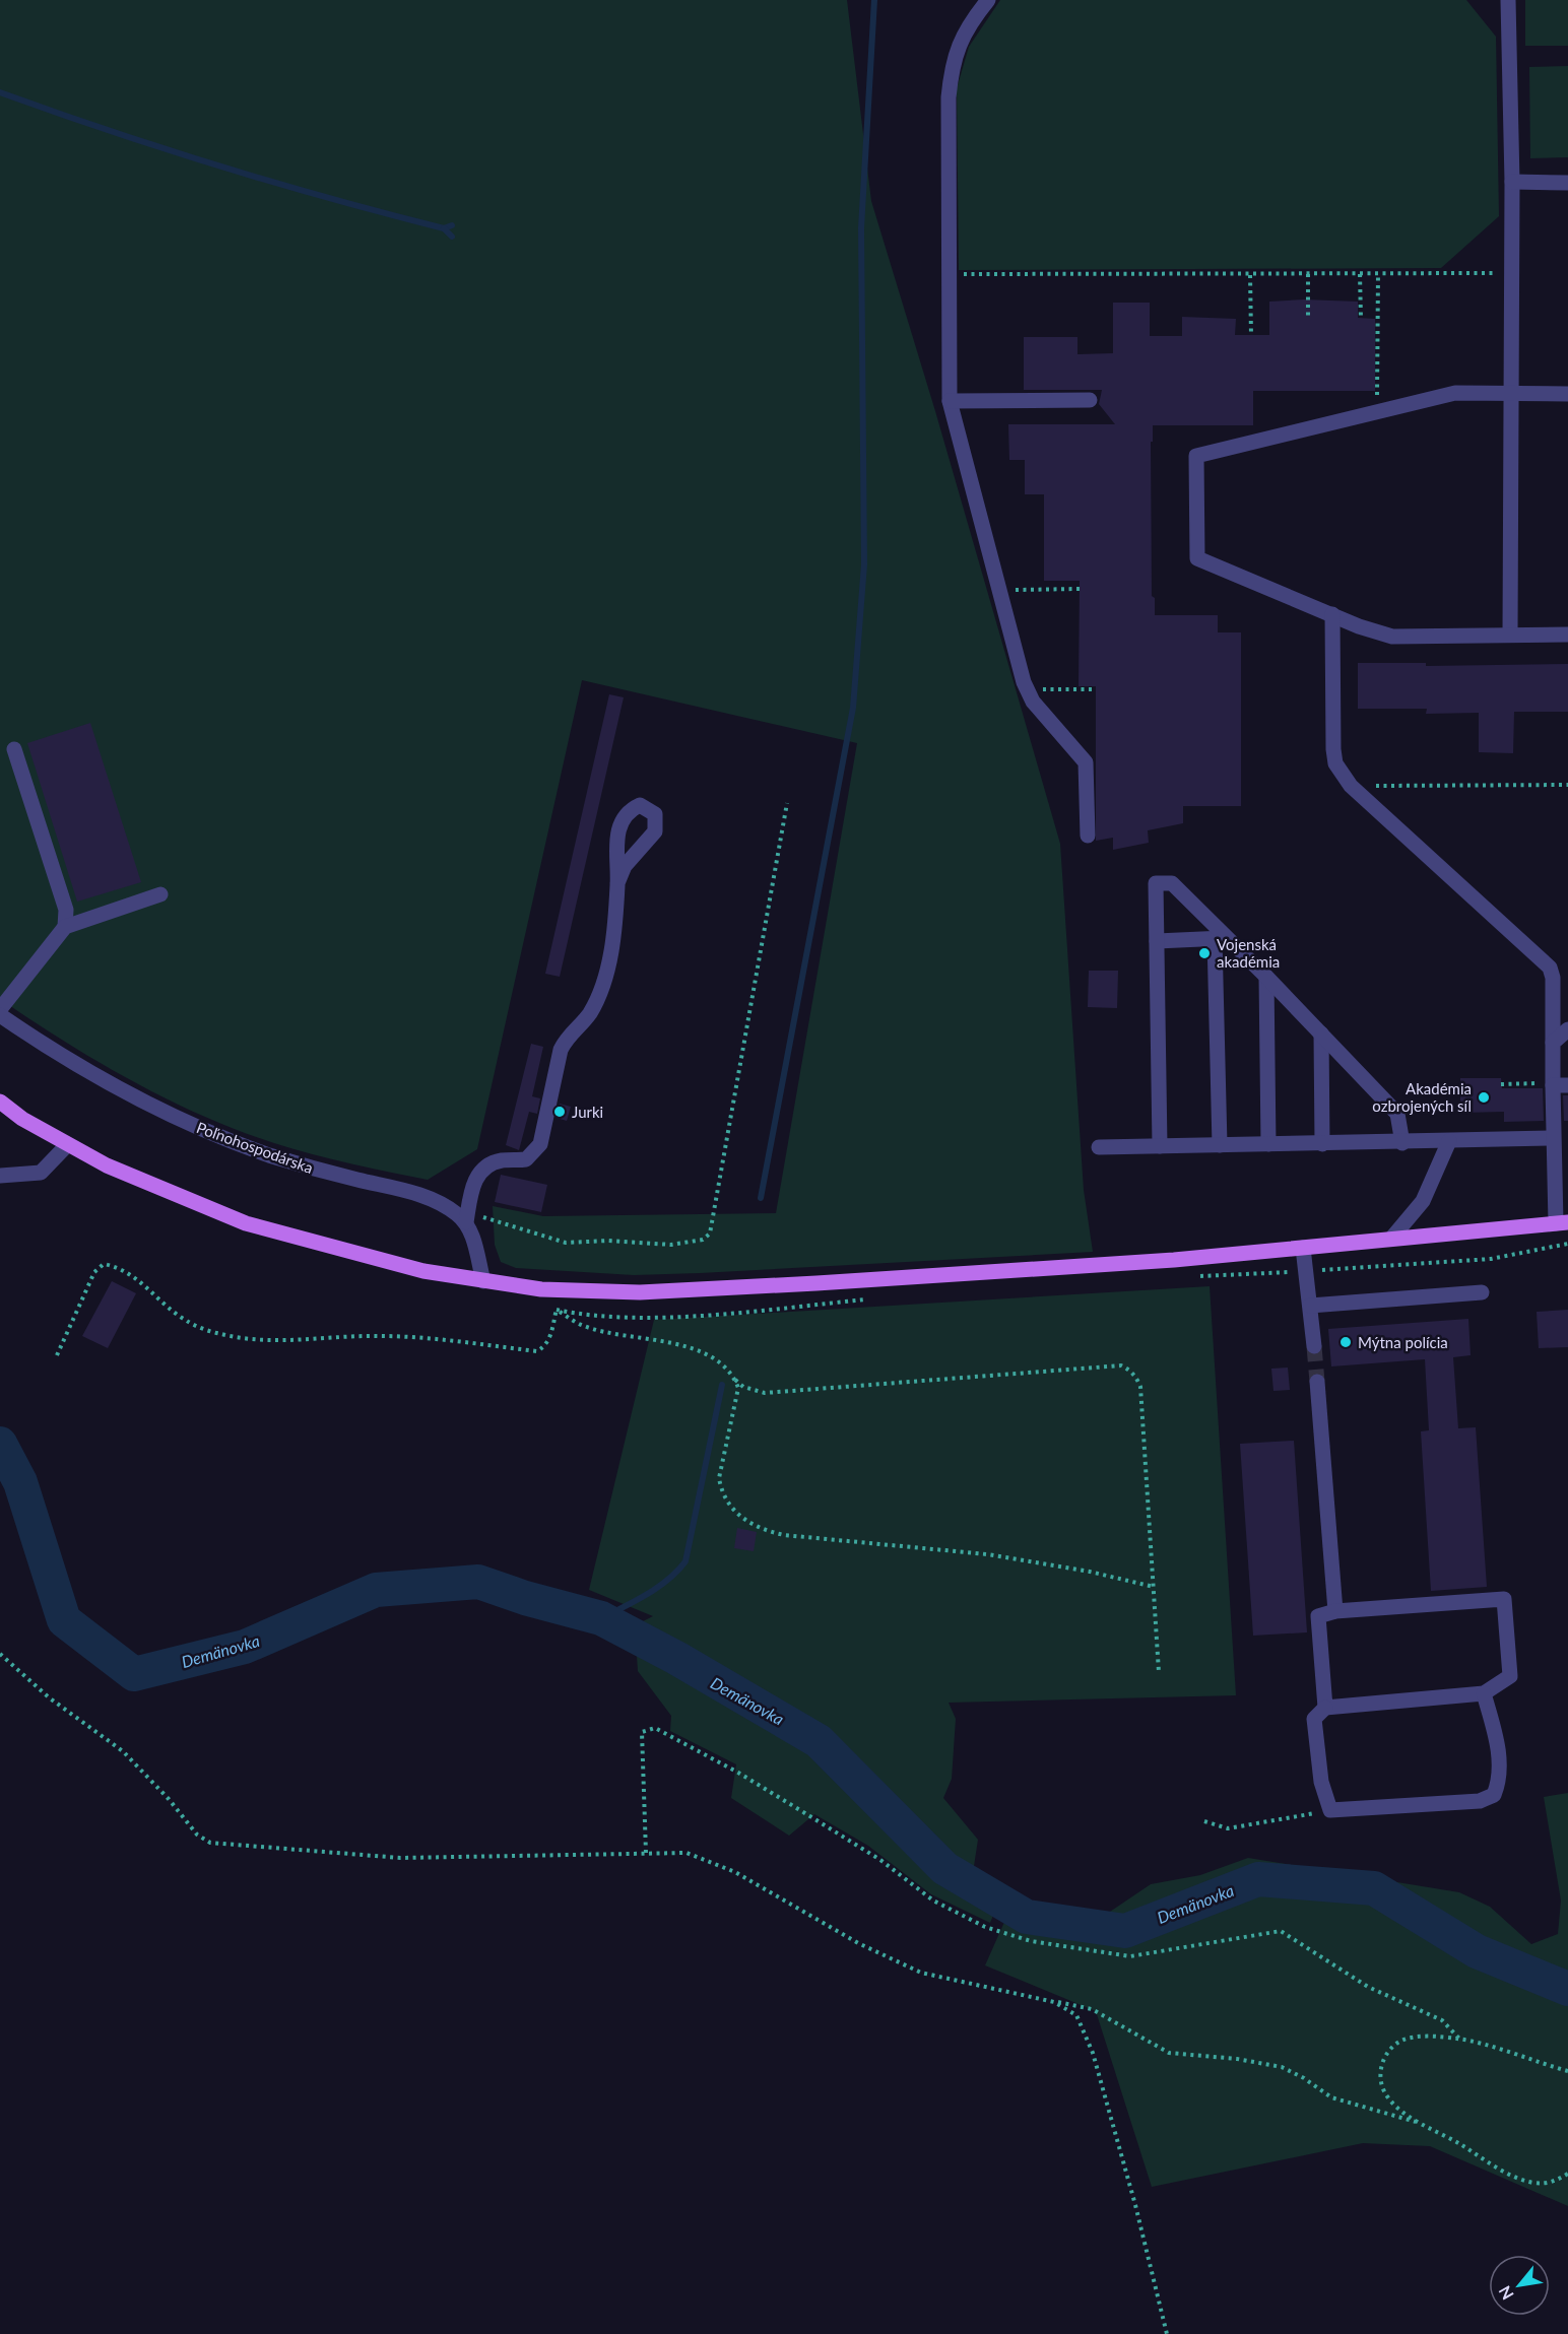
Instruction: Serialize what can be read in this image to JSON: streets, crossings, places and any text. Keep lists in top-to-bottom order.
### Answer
{
  "streets": {
    "street": ["Poľnohospodárska"]
  },
  "water": ["Demänovka"],
  "places": [
    "Vojenská akadémia",
    "Akadémia ozbrojených síl",
    "Jurki",
    "Mýtna polícia"
  ],
  "north": "bottom left"
}
